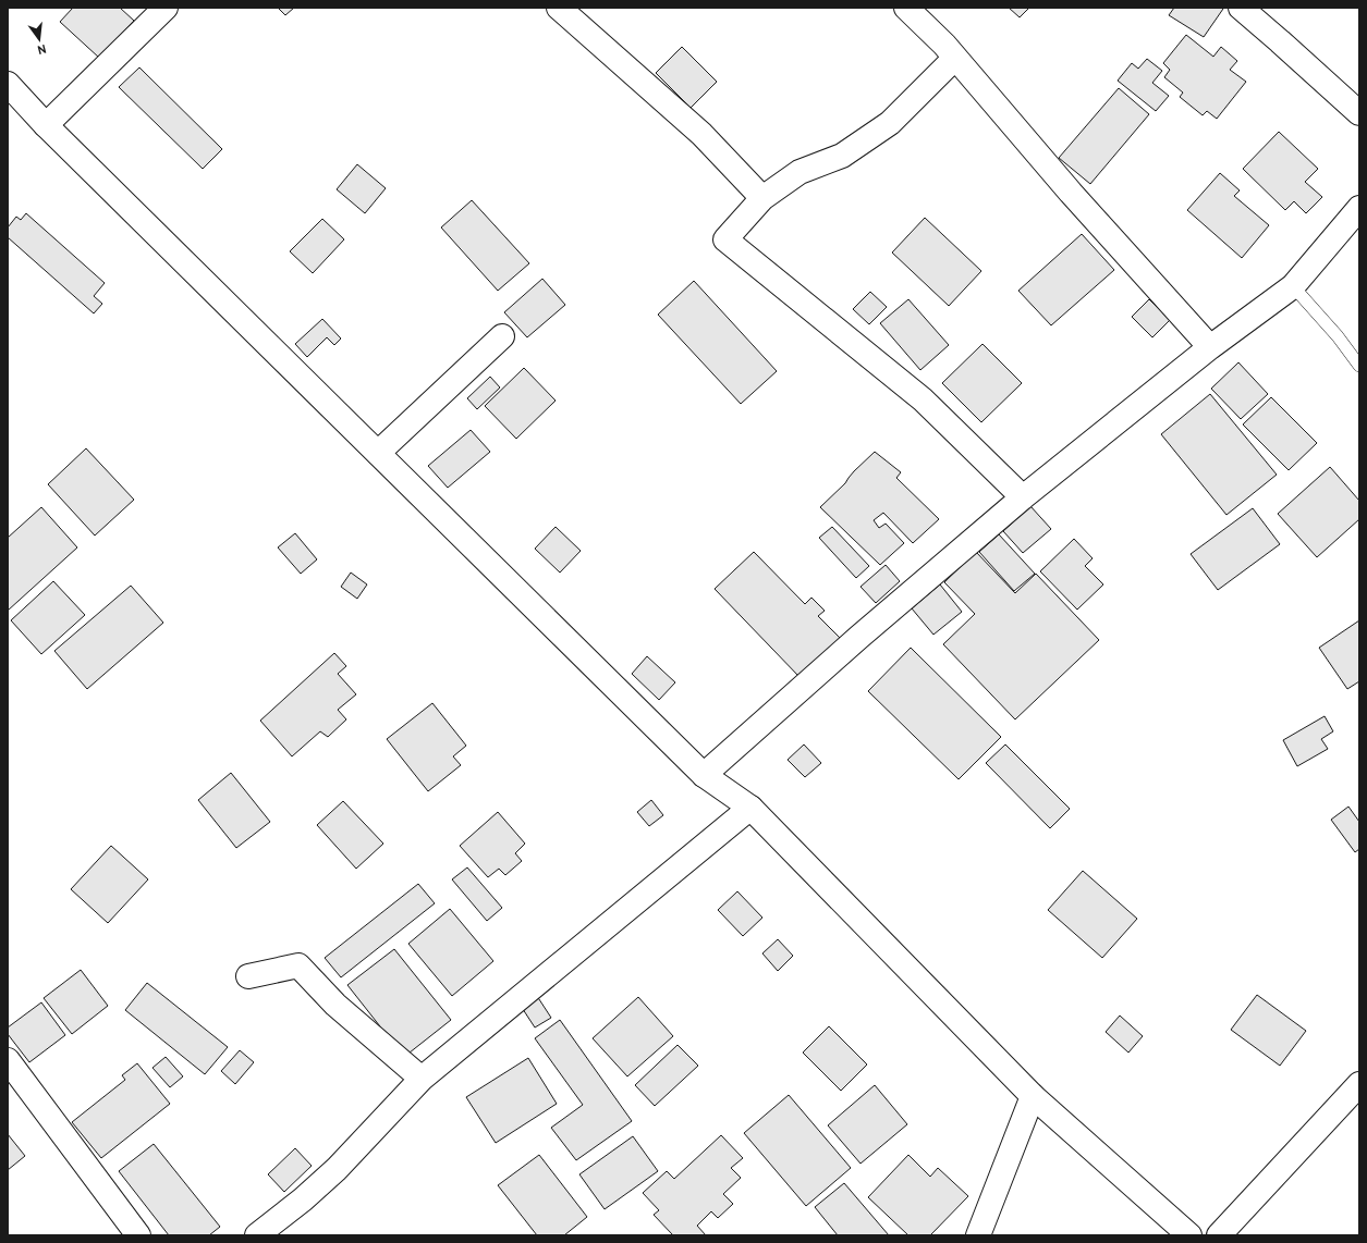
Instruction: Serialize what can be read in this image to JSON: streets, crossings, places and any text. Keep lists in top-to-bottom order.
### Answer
{
  "north": "bottom"
}
